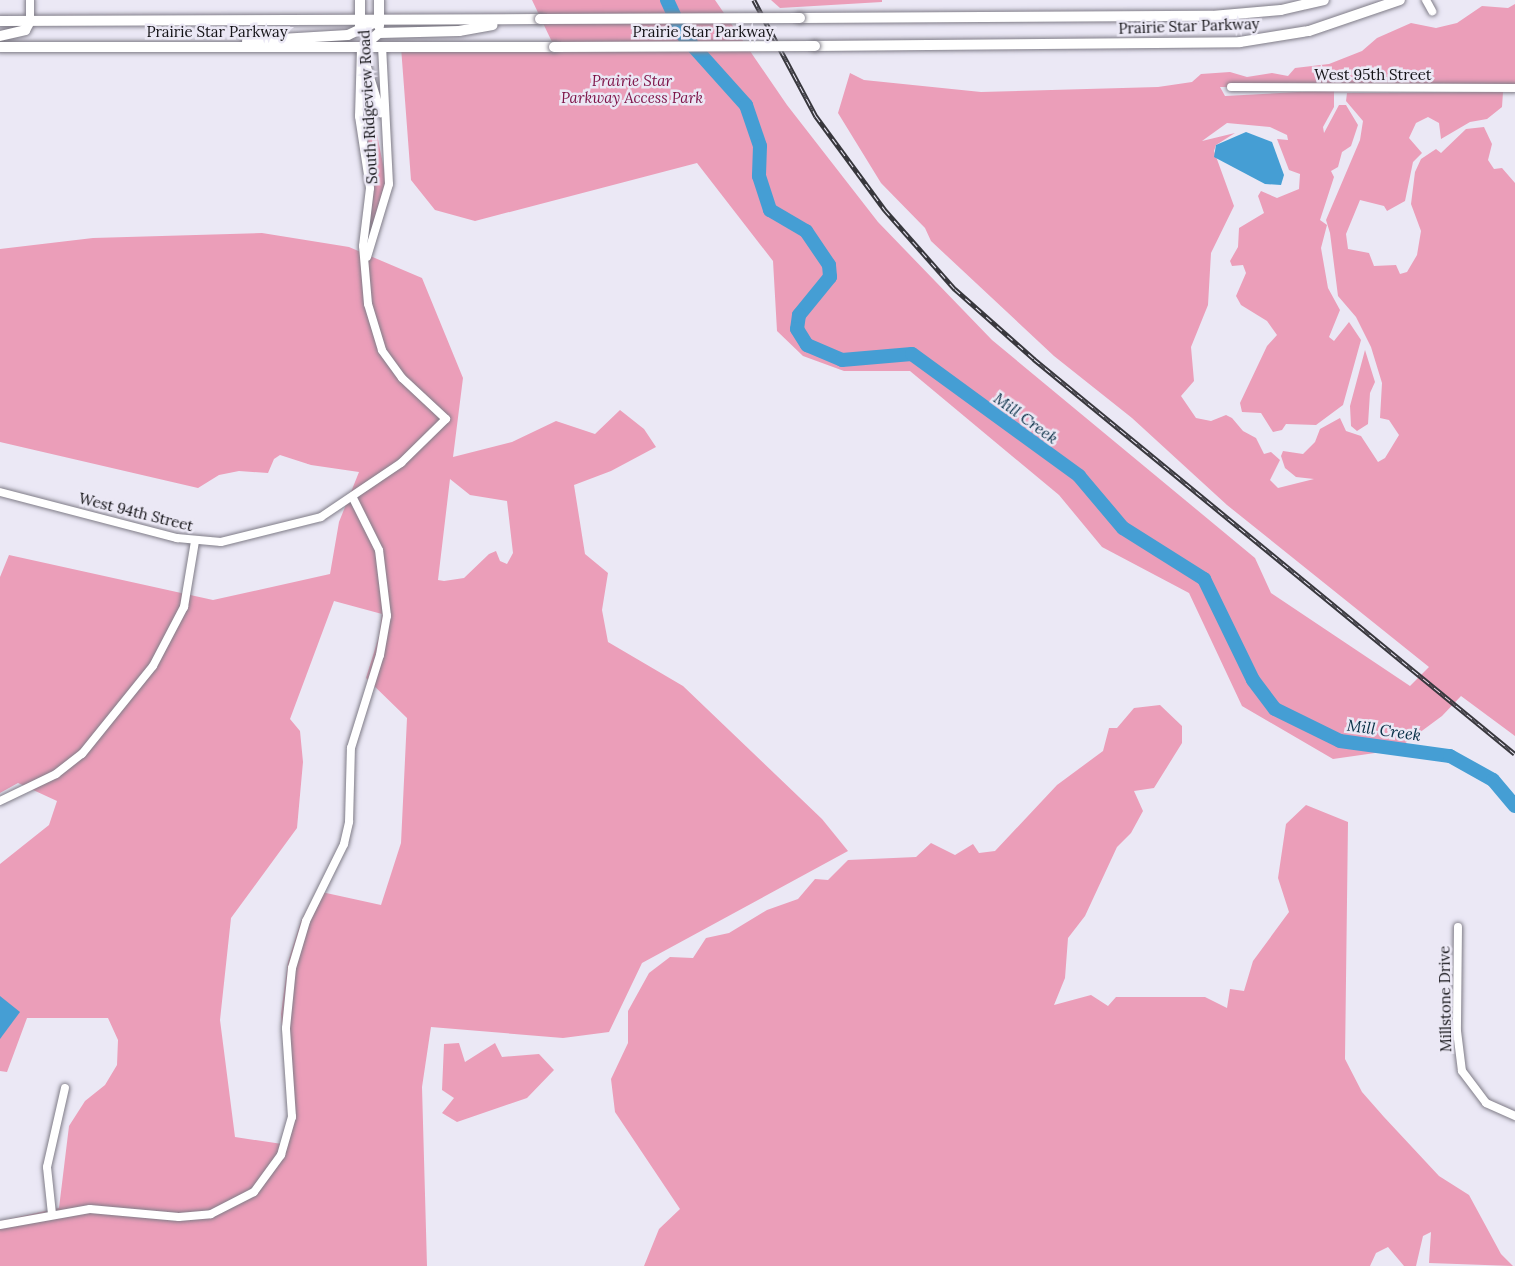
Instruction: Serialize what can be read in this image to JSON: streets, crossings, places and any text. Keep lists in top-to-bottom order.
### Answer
{
  "streets": {
    "main road": ["Prairie Star Parkway", "South Ridgeview Road"],
    "street": ["West 95th Street", "West 94th Street", "Millstone Drive"]
  },
  "crossings": [
    ["Prairie Star Parkway", "South Ridgeview Road"],
    ["South Ridgeview Road", "West 94th Street"]
  ],
  "water": ["Mill Creek"],
  "parks": ["Prairie Star Parkway Access Park"]
}
